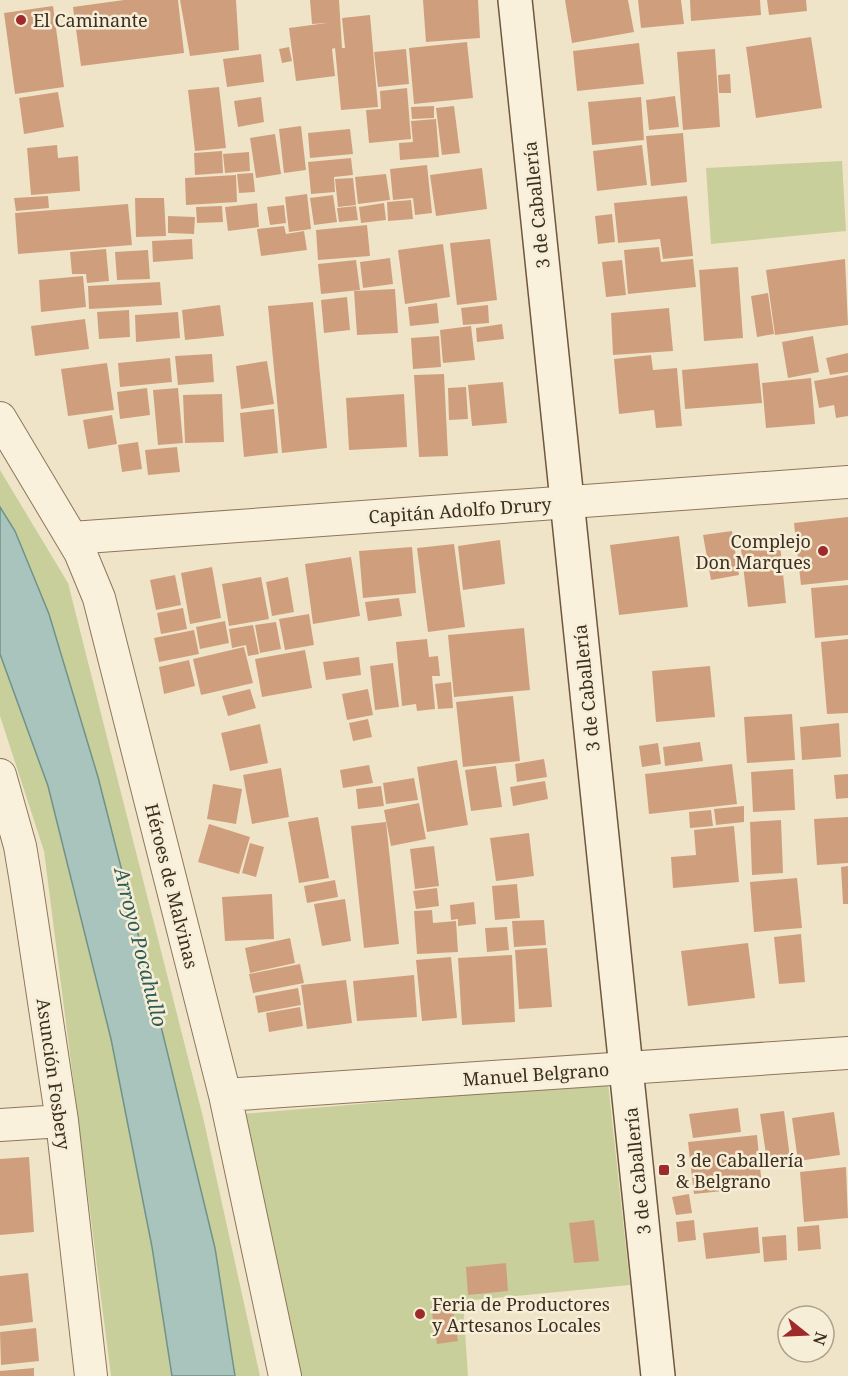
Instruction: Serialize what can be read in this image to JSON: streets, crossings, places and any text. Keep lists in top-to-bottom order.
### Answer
{
  "streets": {
    "main road": ["3 de Caballería"],
    "street": [
      "Capitán Adolfo Drury",
      "Héroes de Malvinas",
      "Asunción Fosbery",
      "Manuel Belgrano"
    ]
  },
  "crossings": [
    ["3 de Caballería", "Capitán Adolfo Drury"],
    ["3 de Caballería", "Manuel Belgrano"],
    ["Capitán Adolfo Drury", "Héroes de Malvinas"],
    ["Héroes de Malvinas", "Manuel Belgrano"]
  ],
  "water": ["Arroyo Pocahullo"],
  "places": {
    "other": ["El Caminante", "Complejo Don Marques", "Feria de Productores y Artesanos Locales"],
    "transit": ["3 de Caballería & Belgrano"]
  },
  "north": "right"
}
